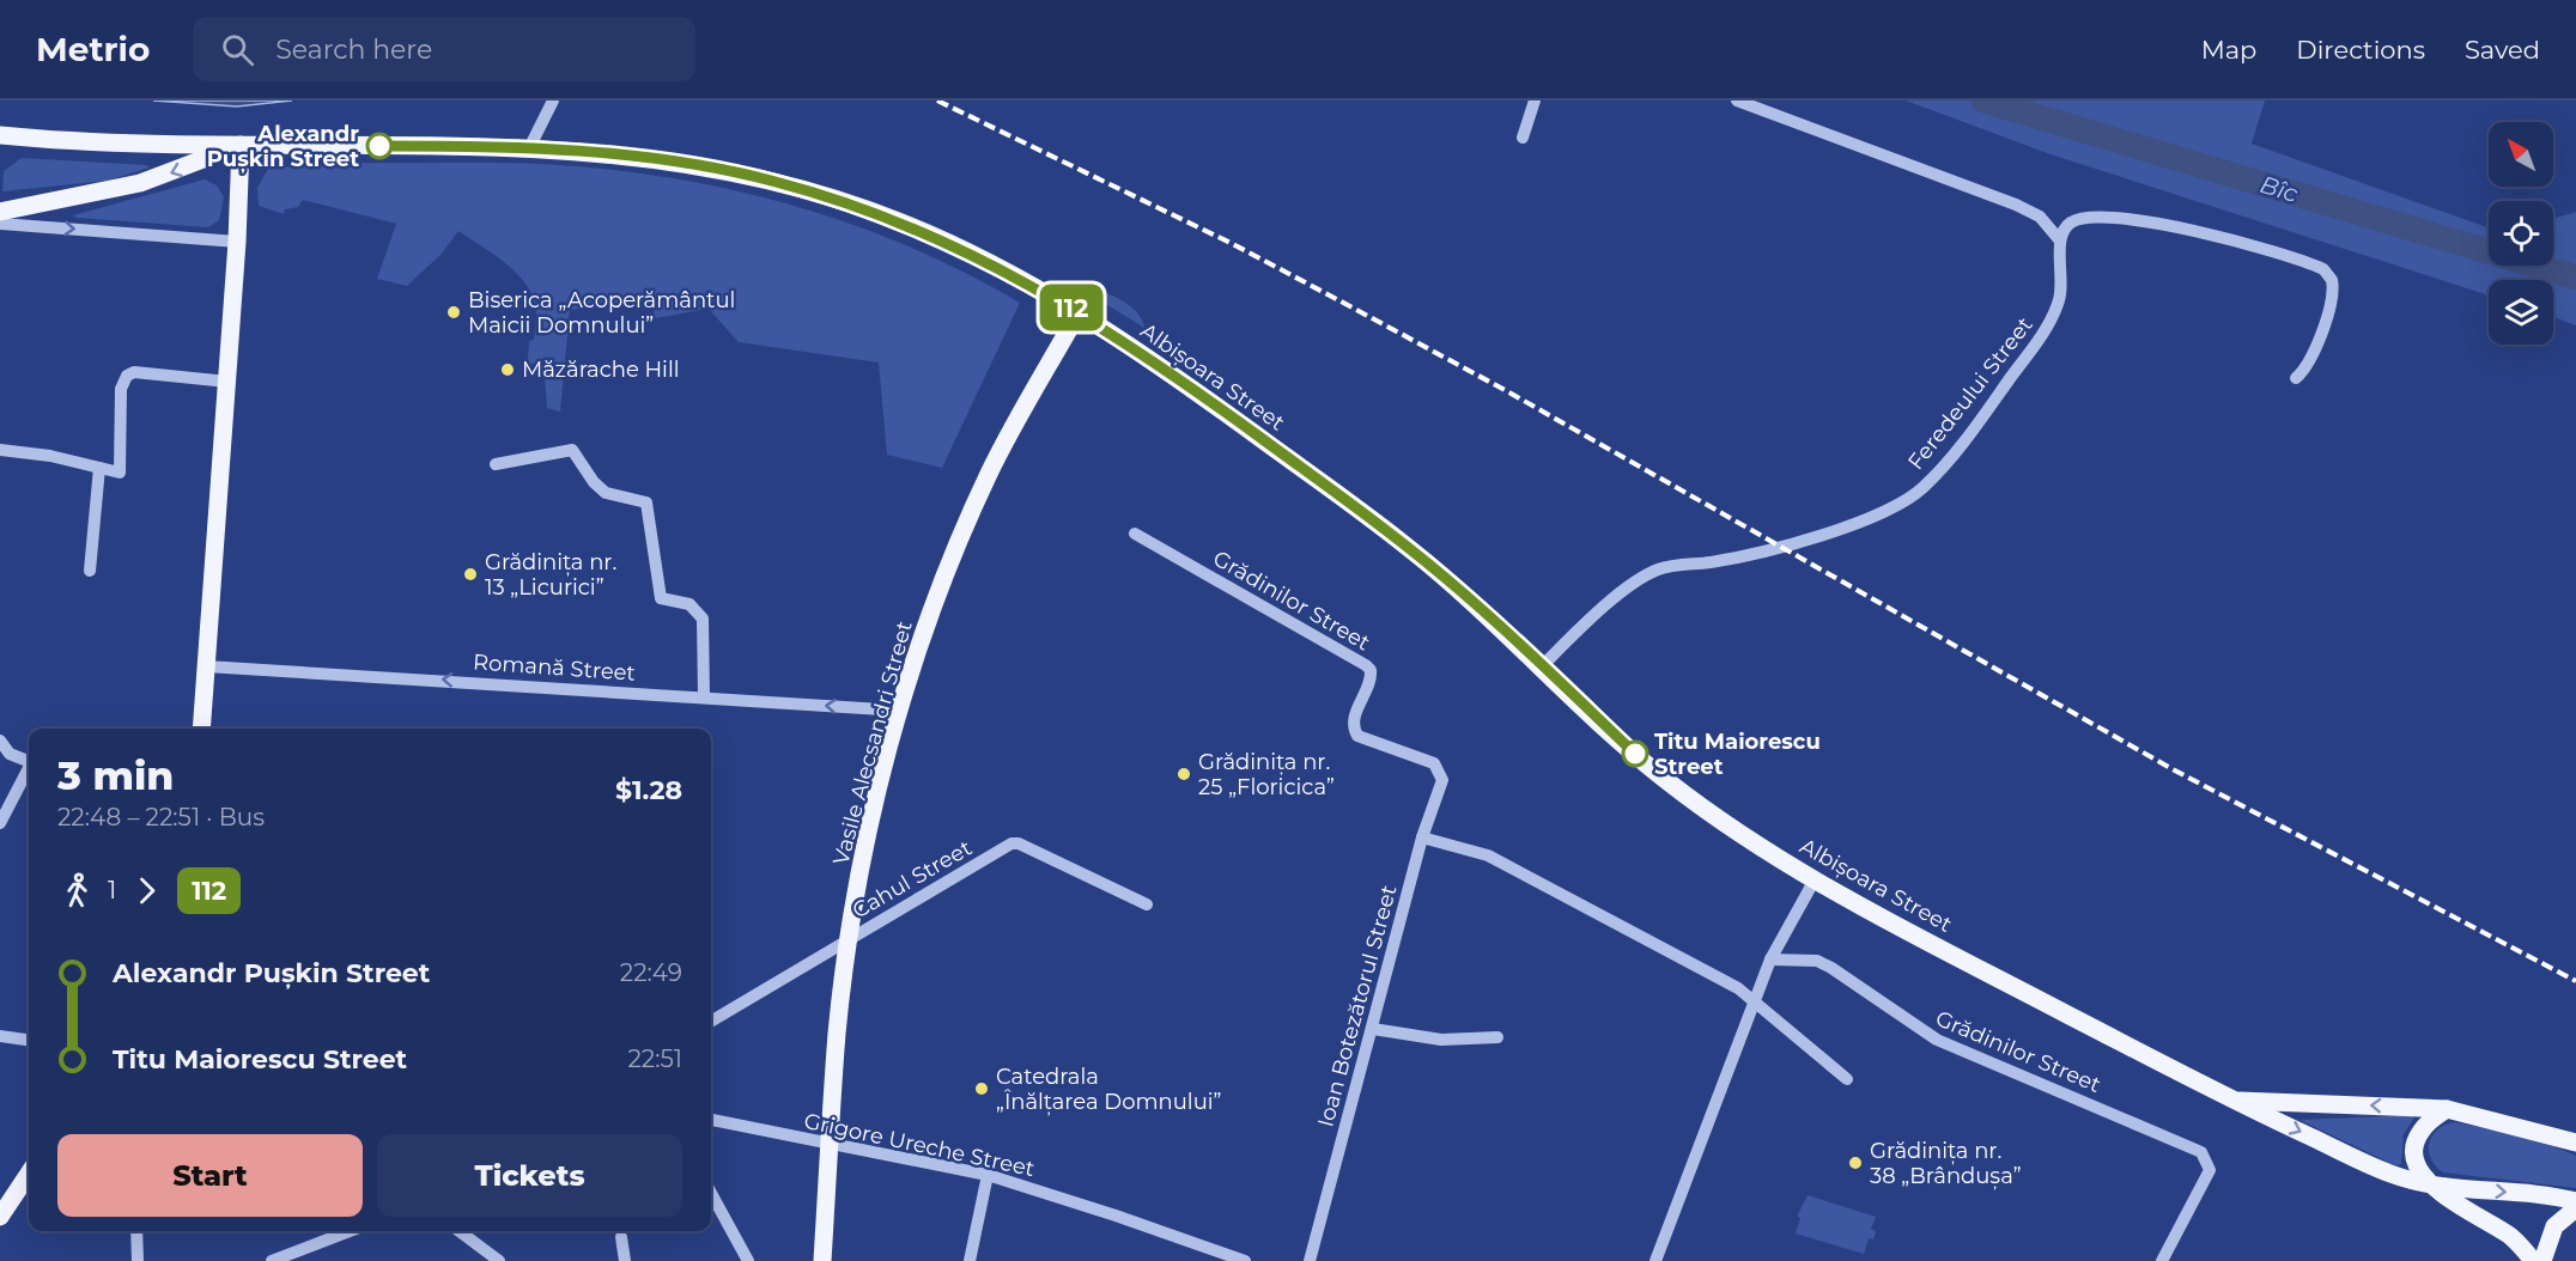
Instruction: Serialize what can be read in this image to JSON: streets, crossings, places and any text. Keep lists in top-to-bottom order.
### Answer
{
  "streets": {
    "main road": ["Albișoara Street", "Vasile Alecsandri Street"],
    "street": [
      "Feredeului Street",
      "Grădinilor Street",
      "Romană Street",
      "Cahul Street",
      "Ioan Botezătorul Street",
      "Grigore Ureche Street"
    ]
  },
  "crossings": [
    ["Albișoara Street", "Feredeului Street"],
    ["Albișoara Street", "Vasile Alecsandri Street"],
    ["Grădinilor Street", "Ioan Botezătorul Street"],
    ["Romană Street", "Vasile Alecsandri Street"],
    ["Vasile Alecsandri Street", "Cahul Street"],
    ["Vasile Alecsandri Street", "Grigore Ureche Street"]
  ],
  "one_way": ["Romană Street"],
  "water": ["Bîc"],
  "places": [
    "Alexandr Pușkin Street",
    "Biserica „Acoperământul Maicii Domnului”",
    "Măzărache Hill",
    "Grădinița nr. 13 „Licurici”",
    "Titu Maiorescu Street",
    "Grădinița nr. 25 „Floricica”",
    "Catedrala „Înălțarea Domnului”",
    "Grădinița nr. 38 „Brândușa”"
  ],
  "lines": ["bus line 112"],
  "north": "top left",
  "page": {
    "header": "Metrio",
    "search": "Search here",
    "nav": ["Map", "Directions", "Saved"],
    "on_map": "112",
    "heading": ["3 min", "22:48 – 22:51 · Bus", "$1.28"],
    "legs": ["1", "112"],
    "list": [
      {
        "name": "Alexandr Pușkin Street",
        "value": "22:49"
      },
      {
        "name": "Titu Maiorescu Street",
        "value": "22:51"
      }
    ],
    "buttons": ["Start", "Tickets"]
  }
}
